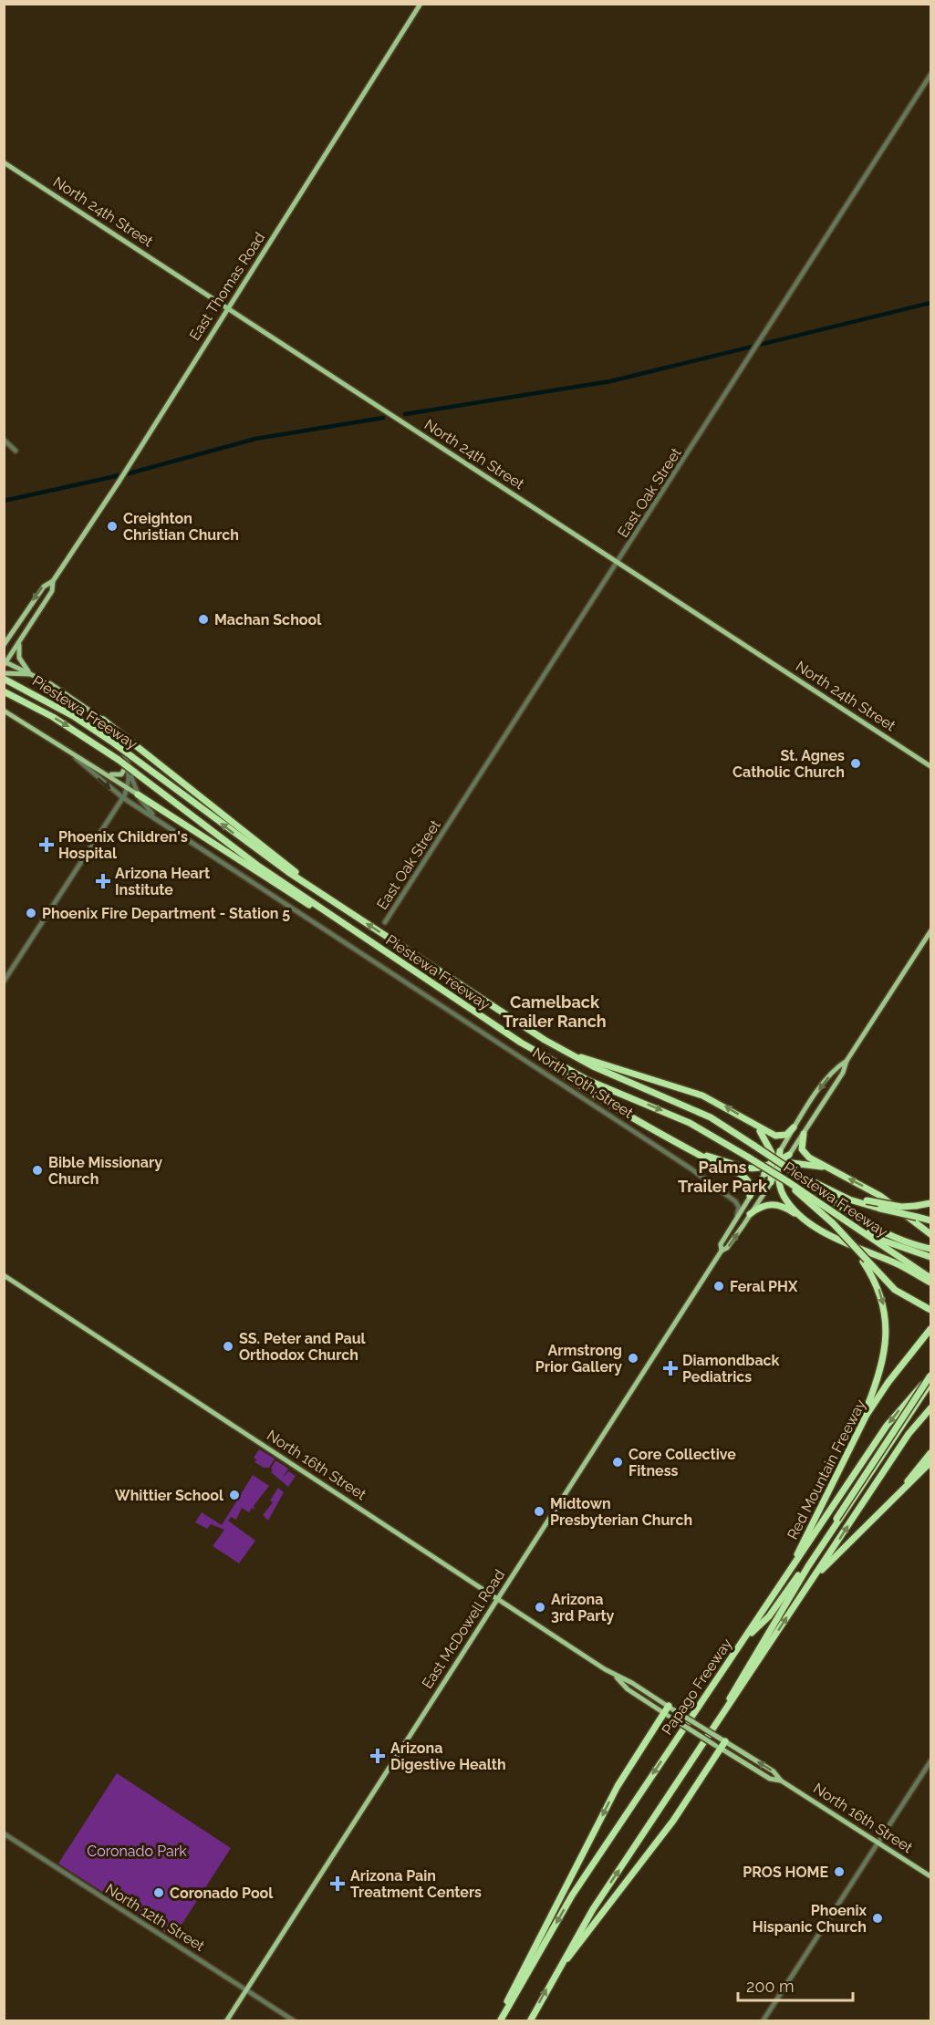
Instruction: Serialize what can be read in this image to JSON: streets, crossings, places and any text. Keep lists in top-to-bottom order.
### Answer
{
  "streets": {
    "highway": ["Piestewa Freeway", "Red Mountain Freeway", "Papago Freeway"],
    "main road": [
      "North 24th Street",
      "East Thomas Road",
      "North 20th Street",
      "North 16th Street",
      "East McDowell Road"
    ],
    "street": ["East Oak Street", "North 12th Street"]
  },
  "crossings": [
    ["North 24th Street", "East Thomas Road"],
    ["North 24th Street", "East Oak Street"],
    ["East Thomas Road", "North 20th Street"],
    ["North 20th Street", "East McDowell Road"],
    ["North 16th Street", "East McDowell Road"],
    ["Red Mountain Freeway", "Papago Freeway"],
    ["East McDowell Road", "North 12th Street"]
  ],
  "districts": ["Camelback Trailer Ranch", "Palms Trailer Park"],
  "parks": ["Coronado Park"],
  "places": {
    "other": [
      "Creighton Christian Church",
      "Machan School",
      "St. Agnes Catholic Church",
      "Phoenix Fire Department - Station 5",
      "Bible Missionary Church",
      "Feral PHX",
      "SS. Peter and Paul Orthodox Church",
      "Armstrong Prior Gallery",
      "Core Collective Fitness",
      "Whittier School",
      "Midtown Presbyterian Church",
      "Arizona 3rd Party",
      "PROS HOME",
      "Coronado Pool",
      "Phoenix Hispanic Church"
    ],
    "health": [
      "Phoenix Children's Hospital",
      "Arizona Heart Institute",
      "Diamondback Pediatrics",
      "Arizona Digestive Health",
      "Arizona Pain Treatment Centers"
    ]
  },
  "scale_bar": "200 m"
}
